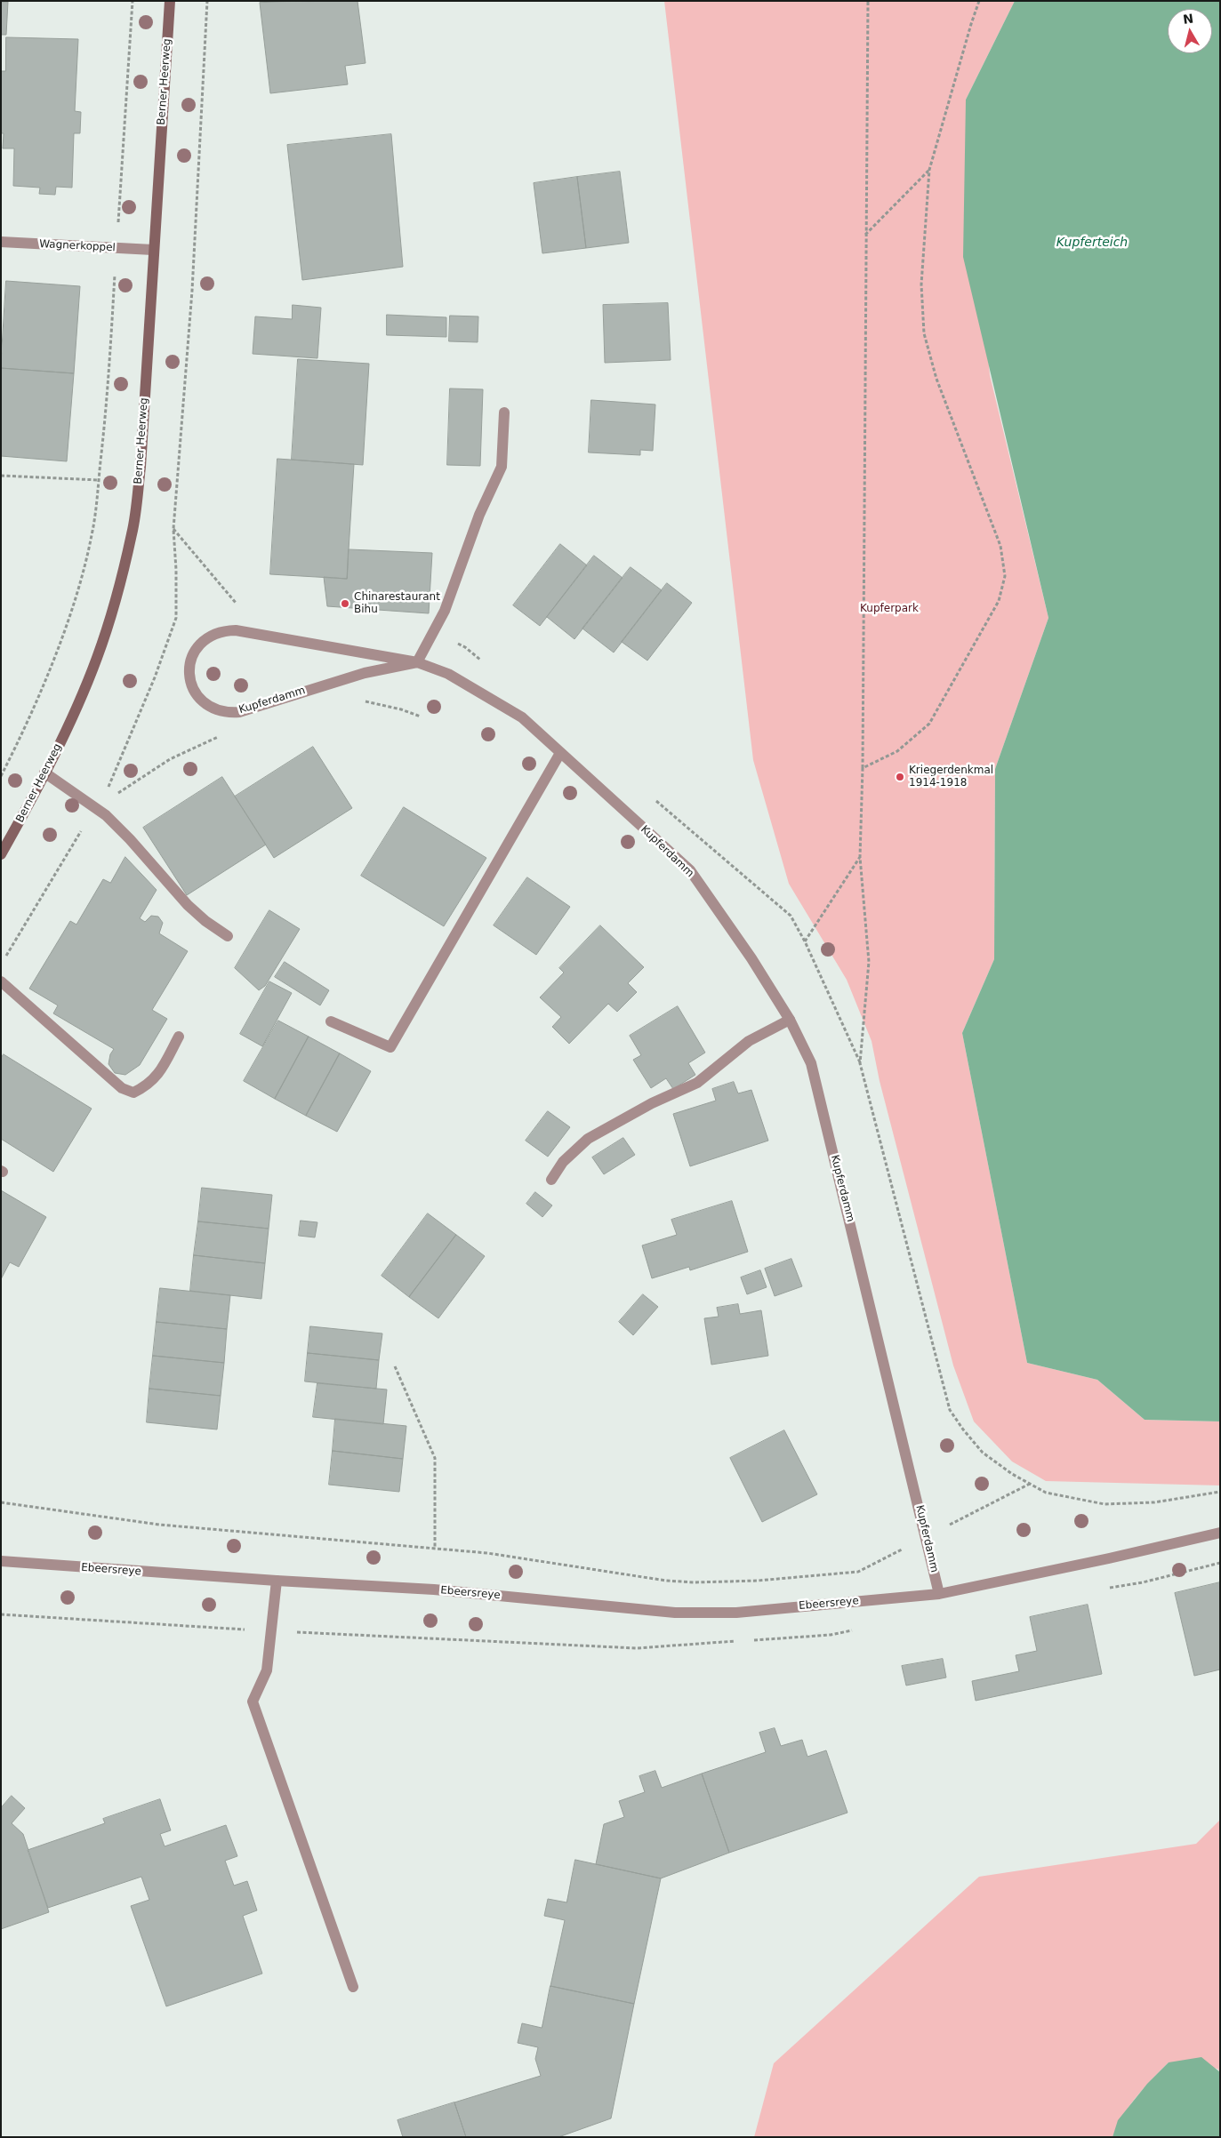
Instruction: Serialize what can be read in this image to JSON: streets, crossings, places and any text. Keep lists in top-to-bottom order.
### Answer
{
  "streets": {
    "street": [
      "Berner Heerweg",
      "Wagnerkoppel",
      "Kupferdamm",
      "Ebeersreye"
    ]
  },
  "crossings": [
    ["Berner Heerweg", "Wagnerkoppel"],
    ["Kupferdamm", "Ebeersreye"]
  ],
  "water": ["Kupferteich"],
  "parks": ["Kupferpark"],
  "places": ["Chinarestaurant Bihu", "Kriegerdenkmal 1914-1918"],
  "north": "top"
}
